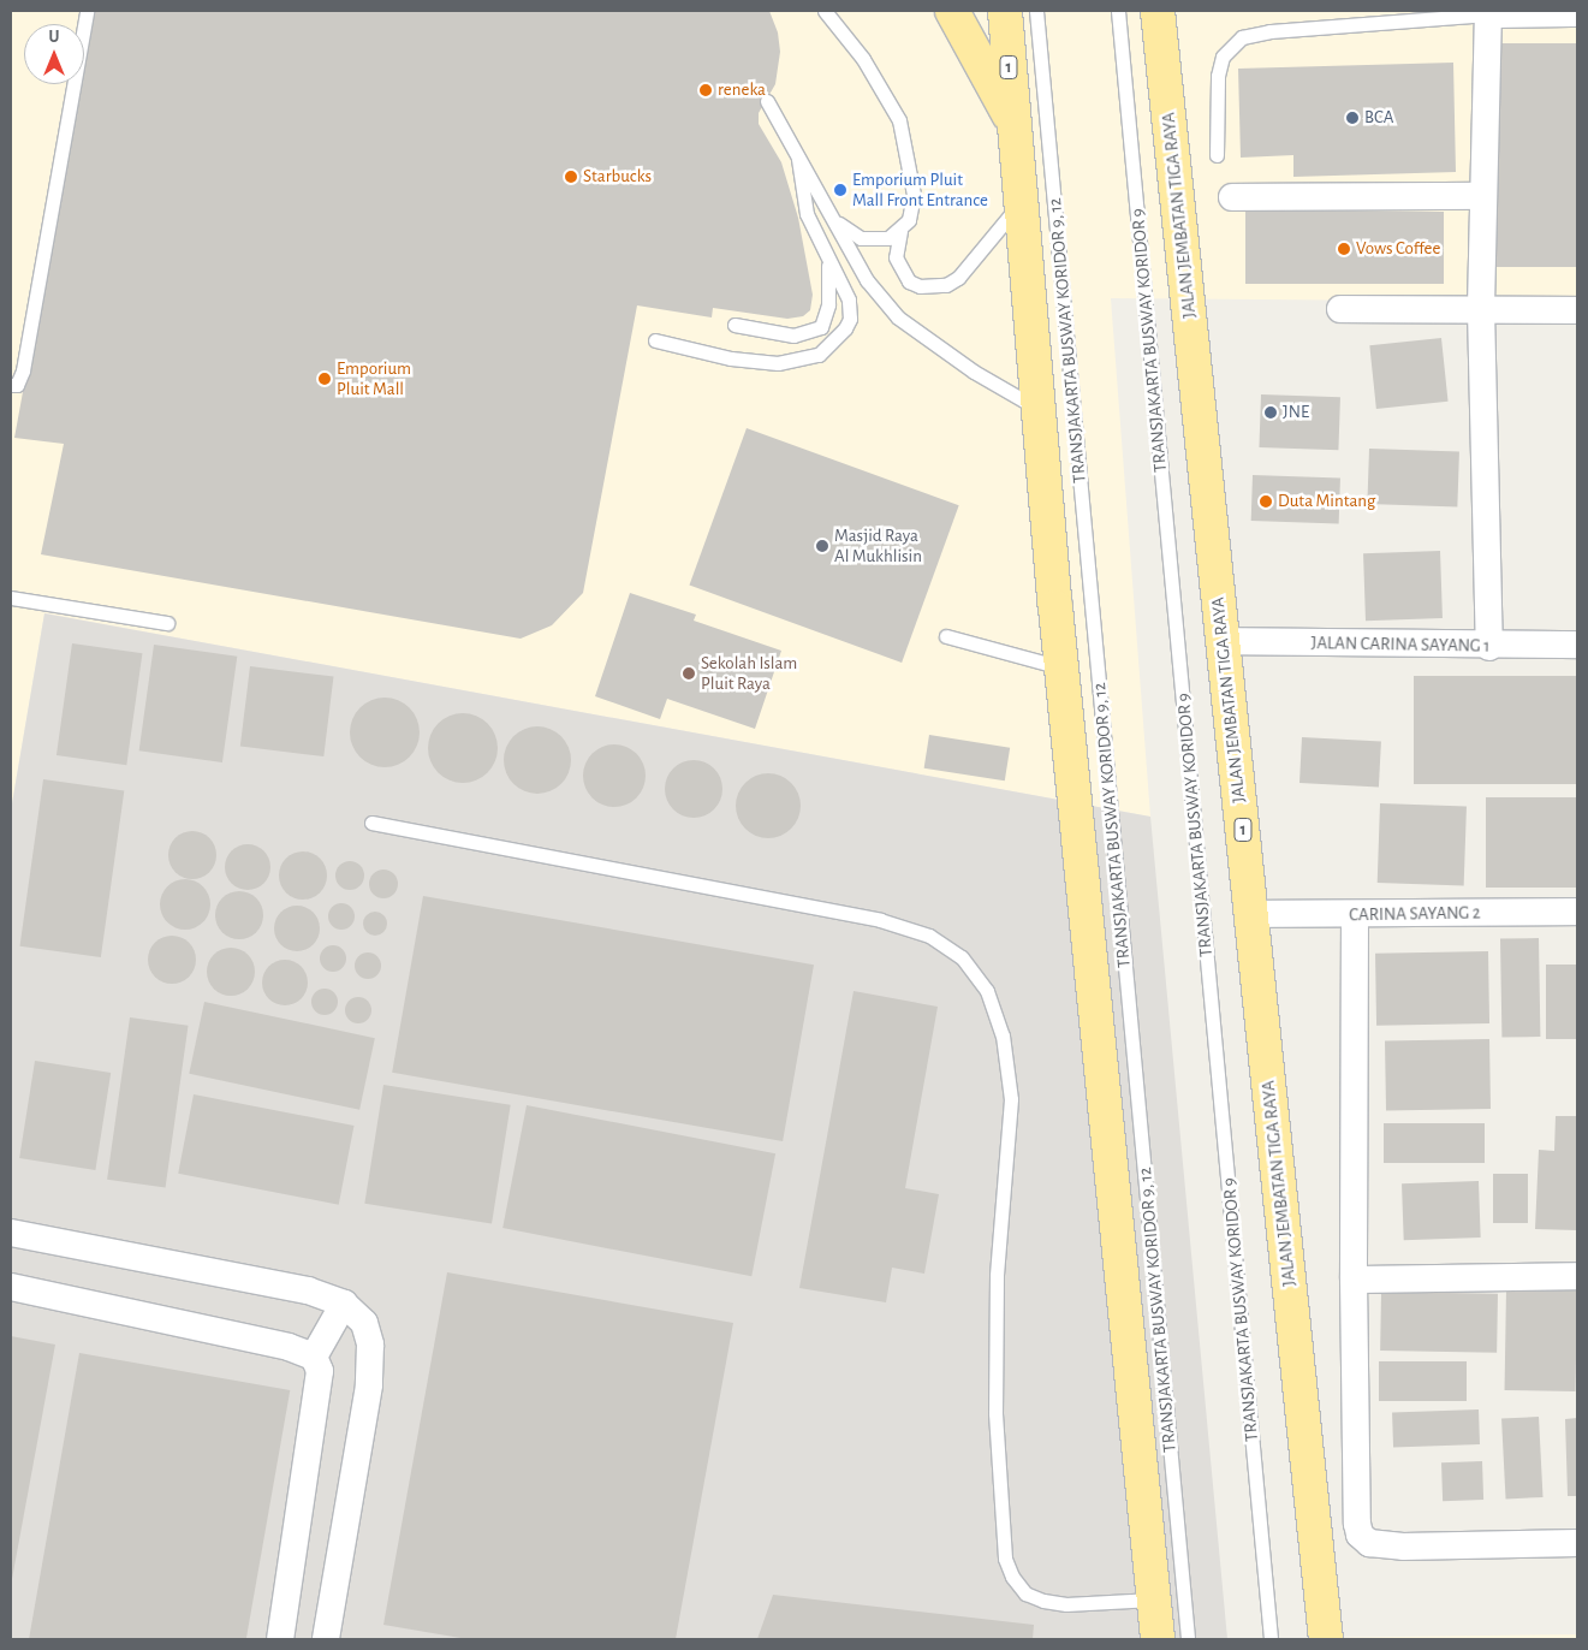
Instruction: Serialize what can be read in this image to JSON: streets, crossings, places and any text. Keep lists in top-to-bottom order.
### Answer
{
  "streets": {
    "highway": ["1", "JALAN JEMBATAN TIGA RAYA"],
    "street": ["JALAN CARINA SAYANG 1", "CARINA SAYANG 2"],
    "lane": ["TRANSJAKARTA BUSWAY KORIDOR 9, 12", "TRANSJAKARTA BUSWAY KORIDOR 9"]
  },
  "crossings": [
    ["JALAN JEMBATAN TIGA RAYA", "JALAN CARINA SAYANG 1"],
    ["JALAN JEMBATAN TIGA RAYA", "CARINA SAYANG 2"]
  ],
  "places": [
    "reneka",
    "BCA",
    "Starbucks",
    "Emporium Pluit Mall Front Entrance",
    "Vows Coffee",
    "Emporium Pluit Mall",
    "JNE",
    "Duta Mintang",
    "Masjid Raya Al Mukhlisin",
    "Sekolah Islam Pluit Raya"
  ],
  "north": "top"
}
